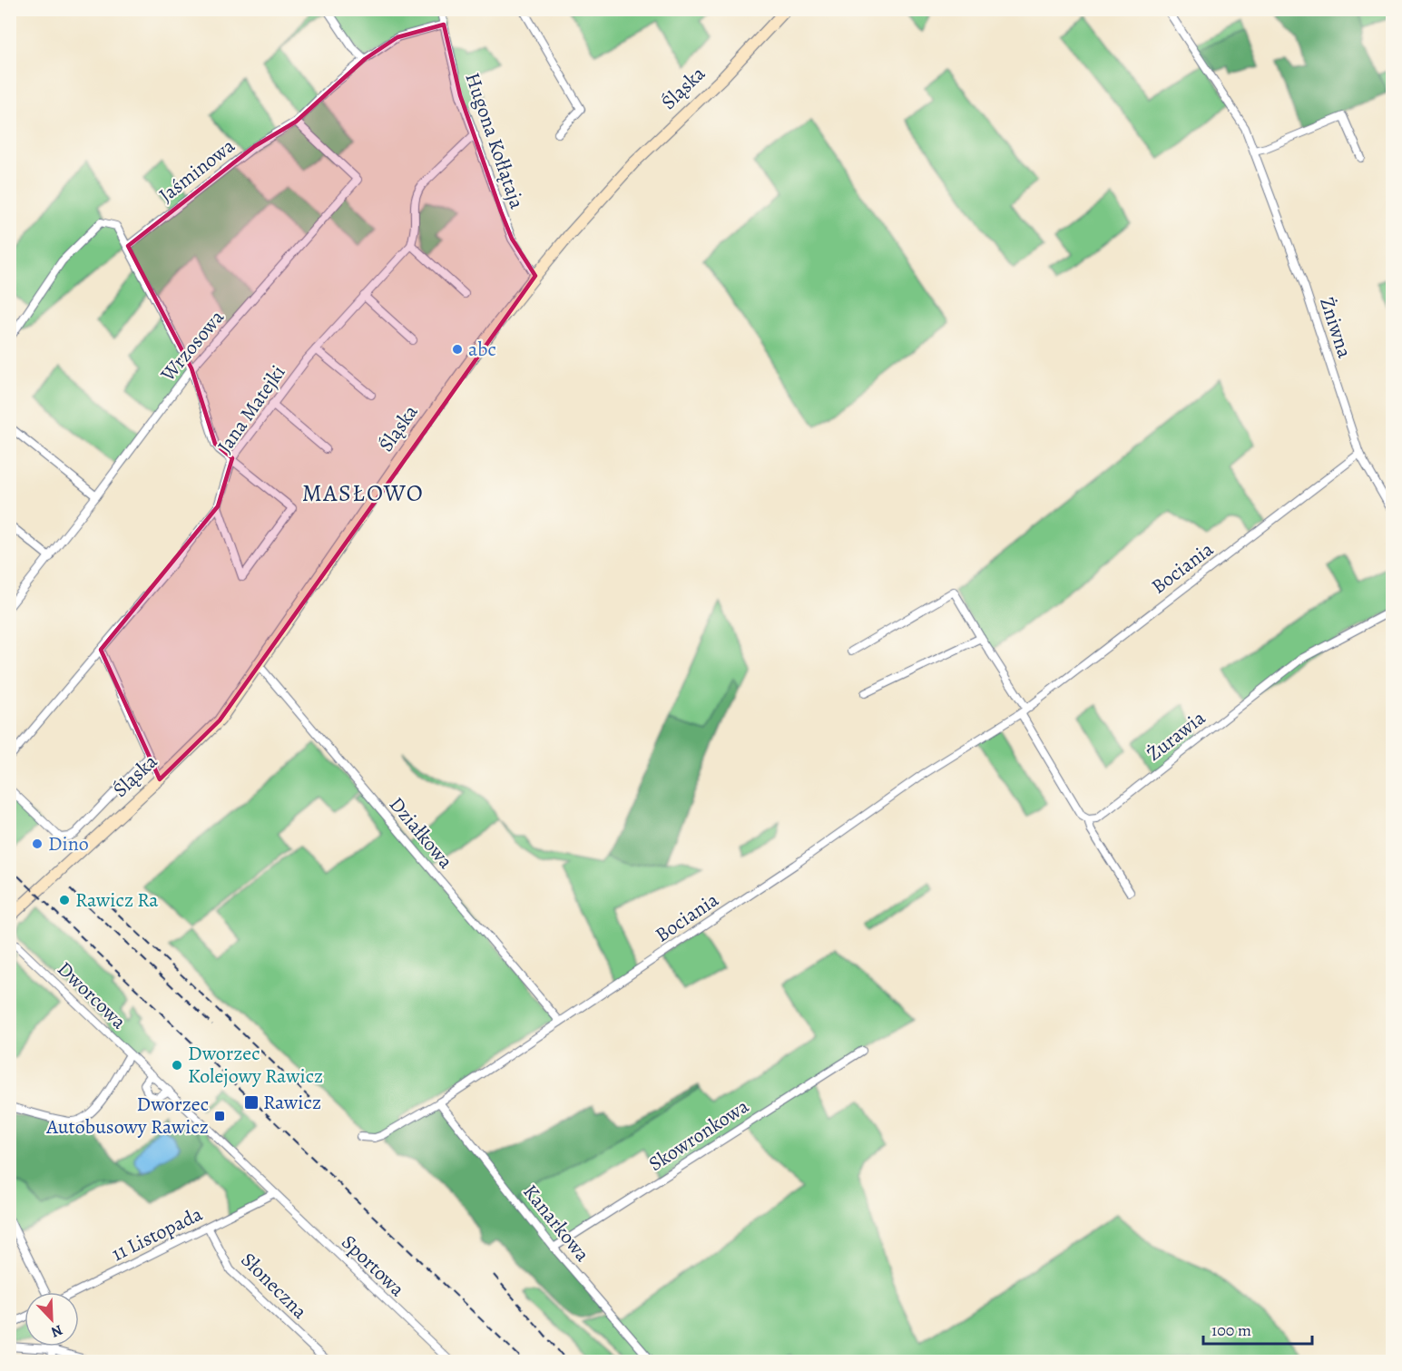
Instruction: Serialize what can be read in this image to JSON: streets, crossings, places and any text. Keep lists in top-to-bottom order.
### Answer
{
  "streets": {
    "street": [
      "Śląska",
      "Hugona Kołłątaja",
      "Jaśminowa",
      "Żniwna",
      "Wrzosowa",
      "Jana Matejki",
      "Bociania",
      "Żurawia",
      "Działkowa",
      "Dworcowa",
      "Skowronkowa",
      "Kanarkowa",
      "11 Listopada",
      "Sportowa",
      "Słoneczna"
    ]
  },
  "crossings": [
    ["Śląska", "Hugona Kołłątaja"],
    ["Śląska", "Działkowa"],
    ["Hugona Kołłątaja", "Jaśminowa"],
    ["Jaśminowa", "Wrzosowa"],
    ["Żniwna", "Bociania"],
    ["Bociania", "Działkowa"],
    ["Bociania", "Kanarkowa"],
    ["Dworcowa", "11 Listopada"],
    ["Dworcowa", "Sportowa"],
    ["Skowronkowa", "Kanarkowa"],
    ["11 Listopada", "Sportowa"],
    ["11 Listopada", "Słoneczna"]
  ],
  "districts": ["MASŁOWO"],
  "places": {
    "other": [
      "abc",
      "Dino",
      "Rawicz Ra",
      "Dworzec Kolejowy Rawicz"
    ],
    "transit": ["Rawicz", "Dworzec Autobusowy Rawicz"]
  },
  "scale_bar": "100 m",
  "north": "bottom right"
}
